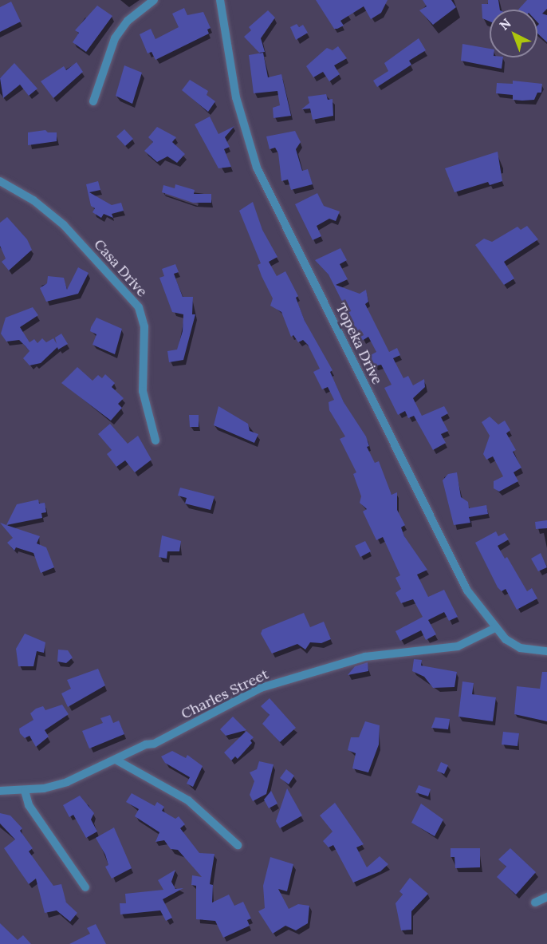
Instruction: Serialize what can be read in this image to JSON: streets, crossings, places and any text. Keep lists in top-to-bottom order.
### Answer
{
  "streets": {
    "street": ["Casa Drive", "Topeka Drive", "Charles Street"]
  },
  "crossings": [
    ["Topeka Drive", "Charles Street"]
  ],
  "north": "top left"
}
